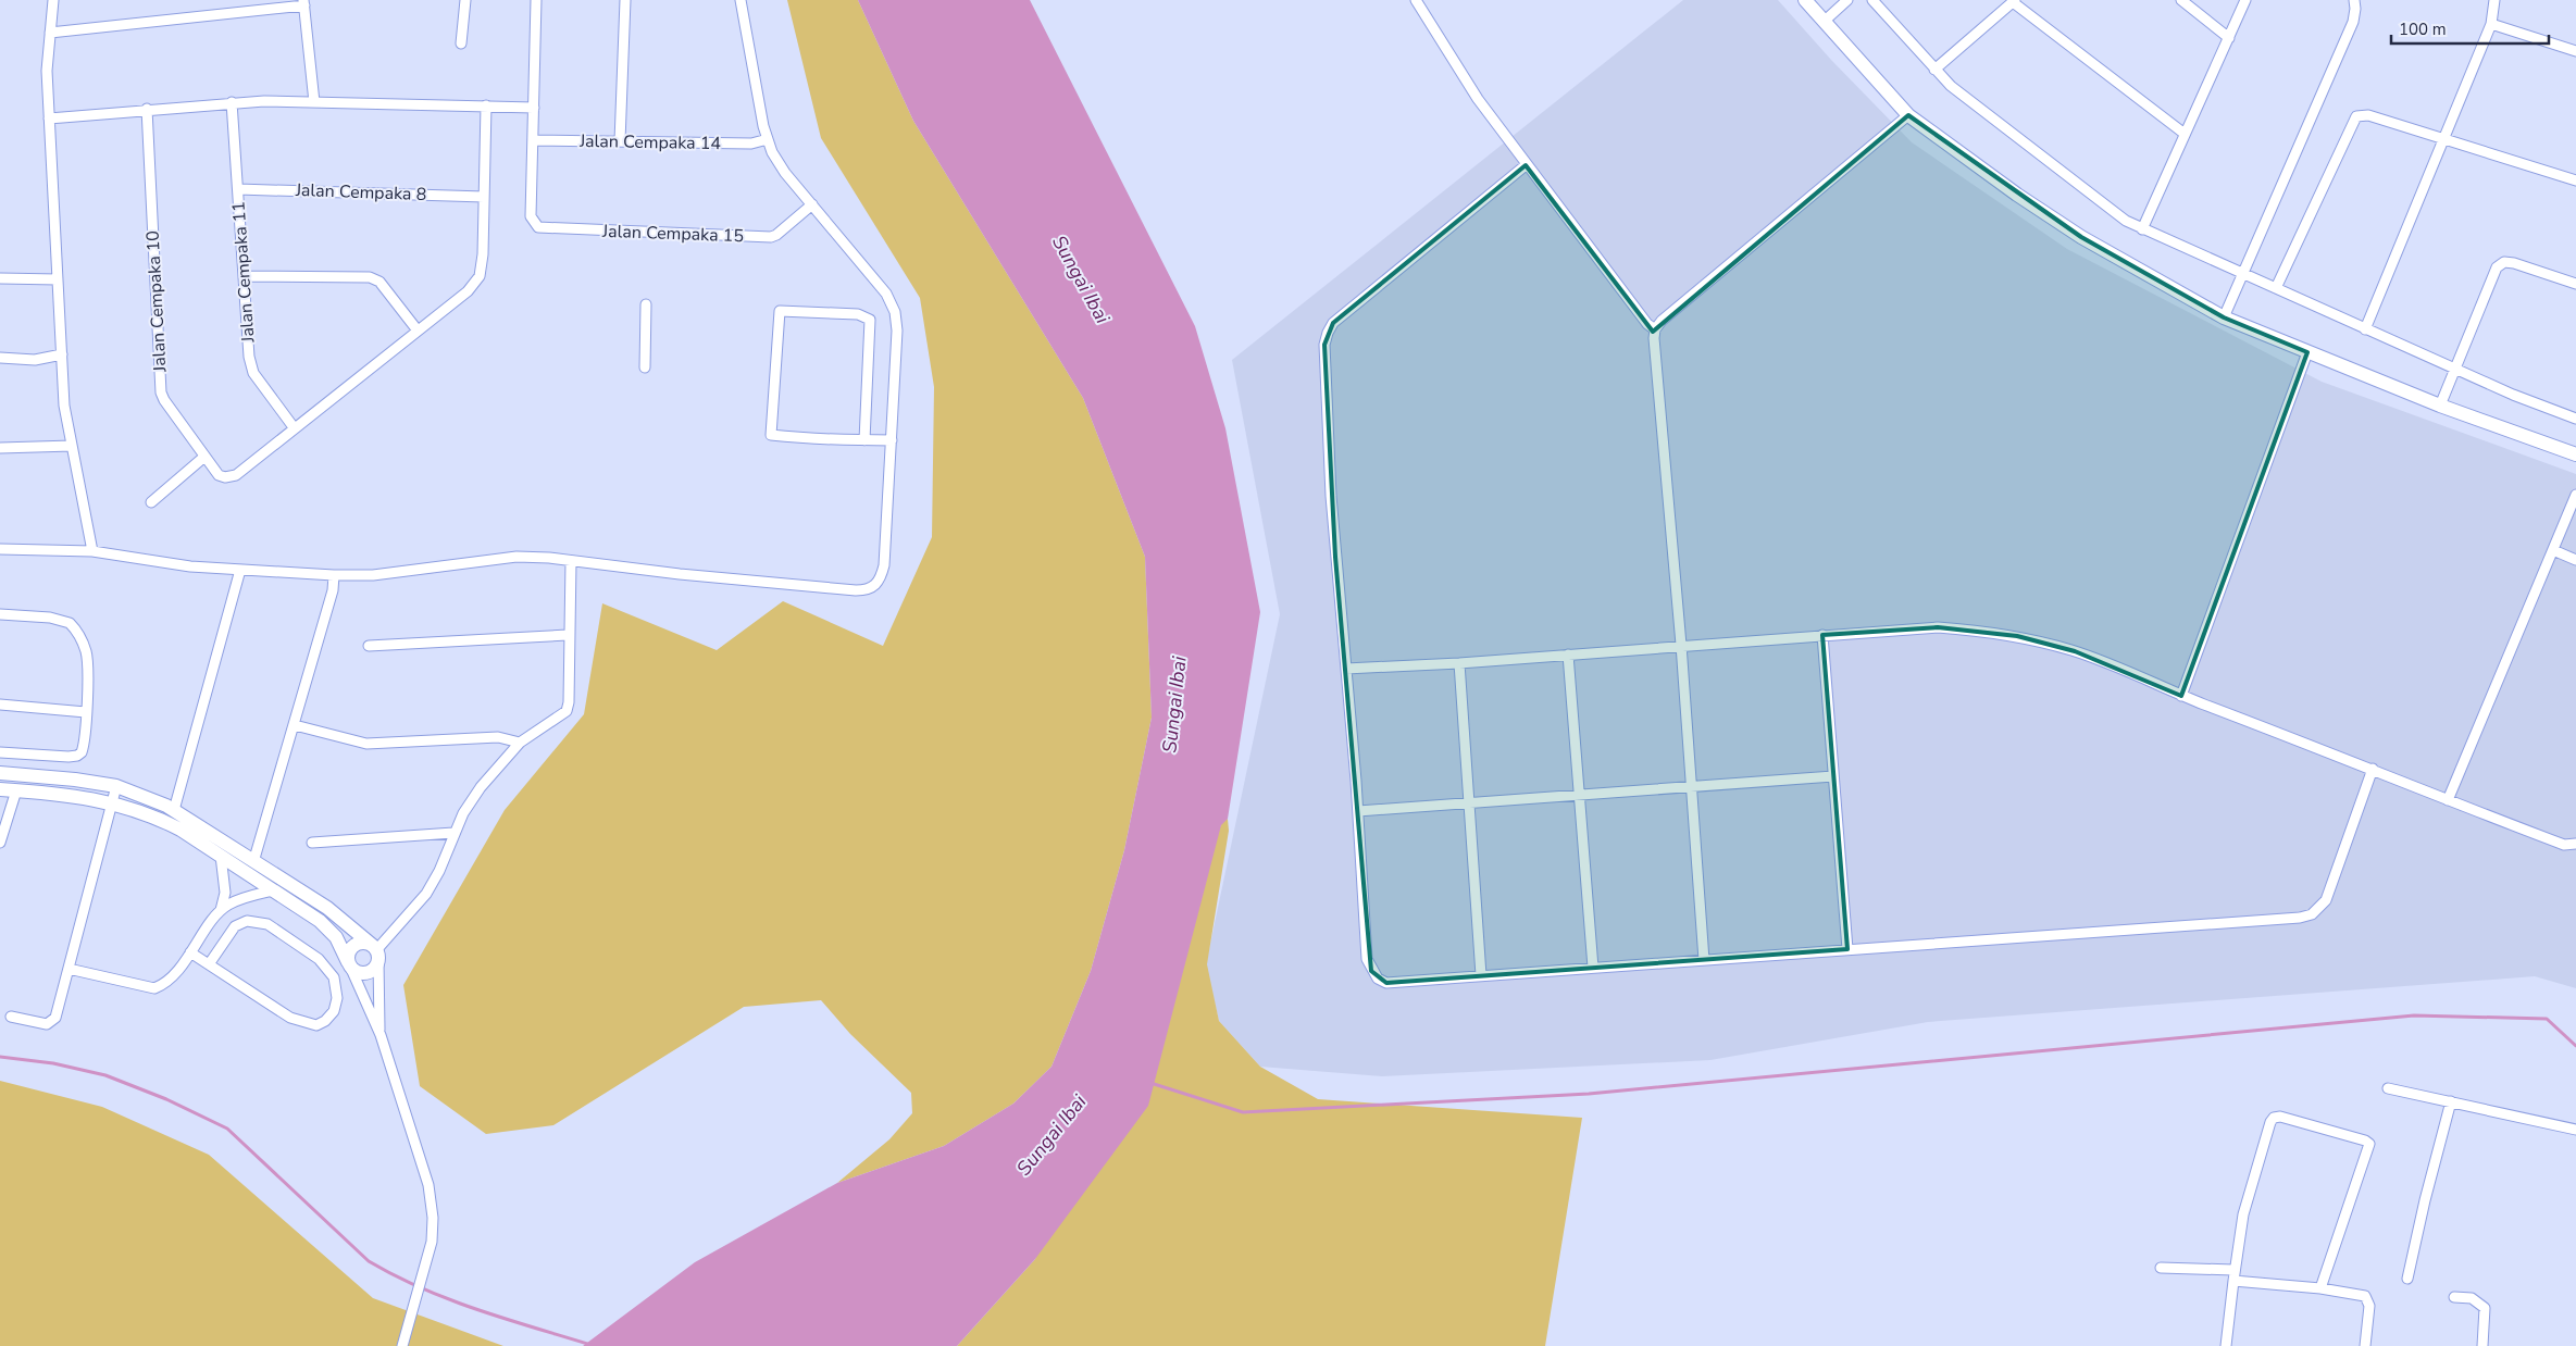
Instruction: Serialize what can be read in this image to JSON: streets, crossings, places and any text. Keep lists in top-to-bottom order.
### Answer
{
  "streets": {
    "street": [
      "Jalan Cempaka 14",
      "Jalan Cempaka 8",
      "Jalan Cempaka 15",
      "Jalan Cempaka 11",
      "Jalan Cempaka 10"
    ]
  },
  "crossings": [
    ["Jalan Cempaka 14", "Jalan Cempaka 15"],
    ["Jalan Cempaka 8", "Jalan Cempaka 11"],
    ["Jalan Cempaka 11", "Jalan Cempaka 10"]
  ],
  "water": ["Sungai Ibai"],
  "scale_bar": "100 m"
}
